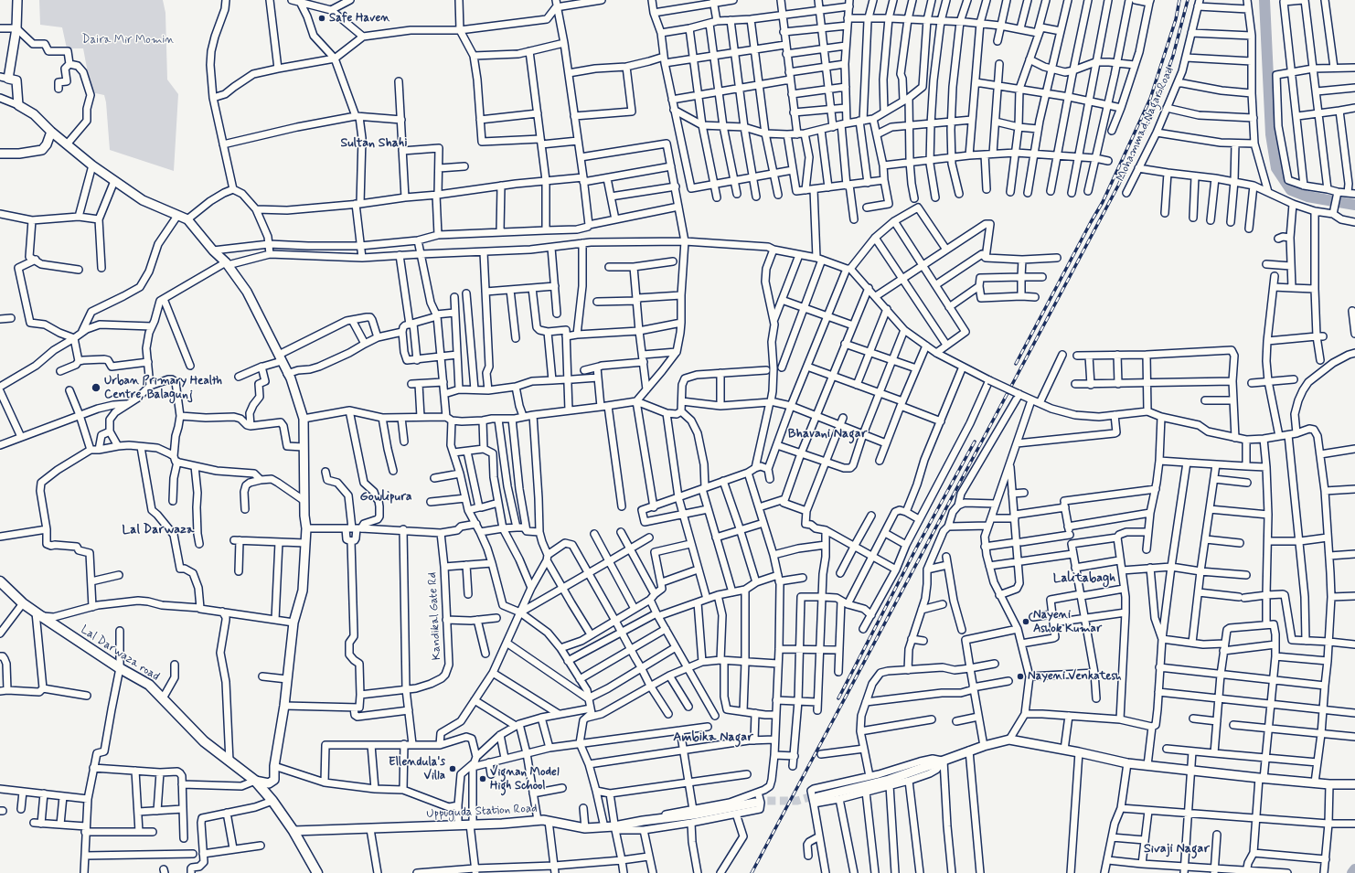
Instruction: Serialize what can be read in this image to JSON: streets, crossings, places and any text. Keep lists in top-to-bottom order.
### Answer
{
  "streets": {
    "main road": ["Lal Darwaza road"],
    "street": ["Mohammad Nagar Road", "Kandikal Gate Rd", "Uppuguda Station Road"]
  },
  "crossings": [
    ["Lal Darwaza road", "Uppuguda Station Road"]
  ],
  "districts": [
    "Sultan Shahi",
    "Bhavani Nagar",
    "Gowlipura",
    "Lal Darwaza",
    "Lalitabagh",
    "Ambika Nagar",
    "Sivaji Nagar"
  ],
  "parks": ["Daira Mir Momin"],
  "places": [
    "Safe Haven",
    "Urban Primary Health Centre, Balagunj",
    "Nayeni Ashok Kumar",
    "Nayeni Venkatesh",
    "Ellendula's Villa",
    "Vignan Model High School"
  ]
}
